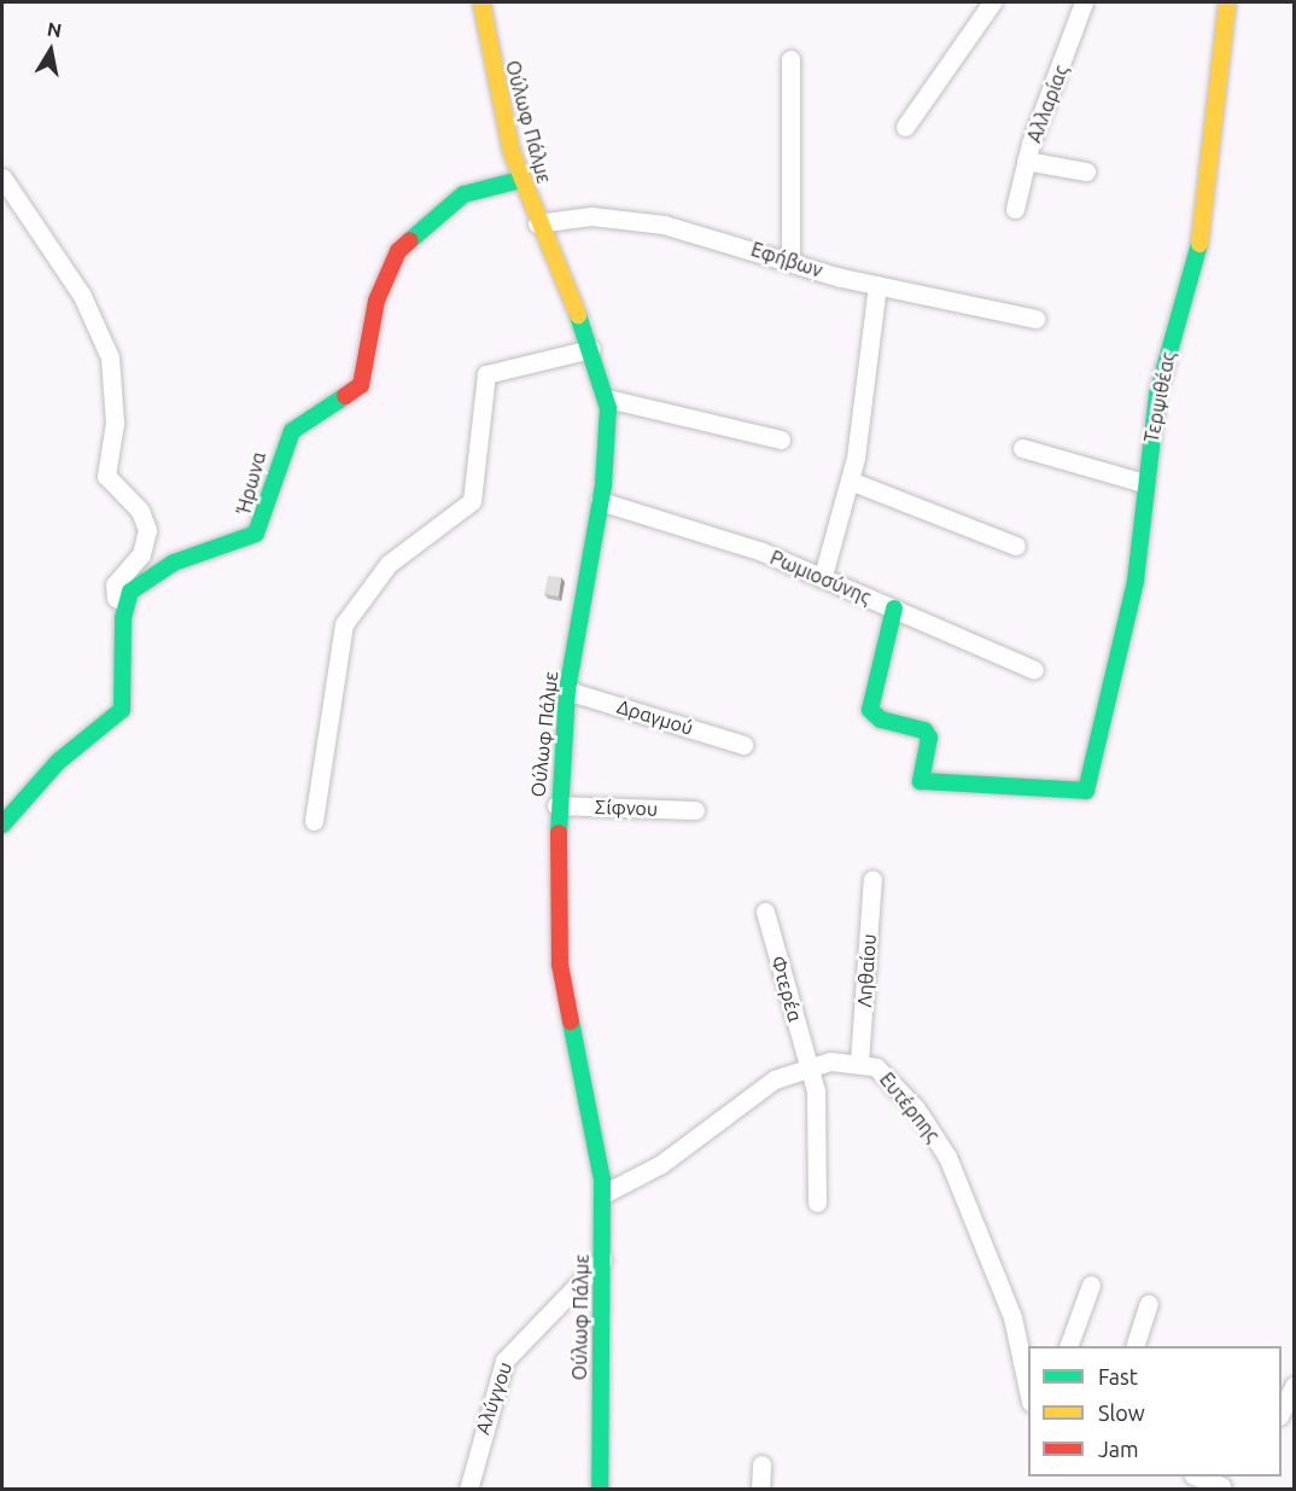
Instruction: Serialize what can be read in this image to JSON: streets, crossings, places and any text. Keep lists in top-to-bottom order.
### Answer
{
  "streets": {
    "street": [
      "Αλλαρίας",
      "Ούλωφ Πάλμε",
      "Εφήβων",
      "Τερψιθέας",
      "Ήρωνα",
      "Ρωμιοσύνης",
      "Δραγμού",
      "Σίφνου",
      "Ληθαίου",
      "Φτερέα",
      "Ευτέρπης",
      "Αλύγγου"
    ]
  },
  "crossings": [
    ["Ούλωφ Πάλμε", "Εφήβων"],
    ["Ούλωφ Πάλμε", "Ήρωνα"],
    ["Ούλωφ Πάλμε", "Ρωμιοσύνης"],
    ["Ούλωφ Πάλμε", "Δραγμού"],
    ["Ούλωφ Πάλμε", "Σίφνου"],
    ["Ούλωφ Πάλμε", "Ευτέρπης"],
    ["Ούλωφ Πάλμε", "Αλύγγου"],
    ["Τερψιθέας", "Ρωμιοσύνης"],
    ["Ληθαίου", "Ευτέρπης"],
    ["Φτερέα", "Ευτέρπης"]
  ],
  "legend": ["Fast", "Slow", "Jam"],
  "north": "top"
}
